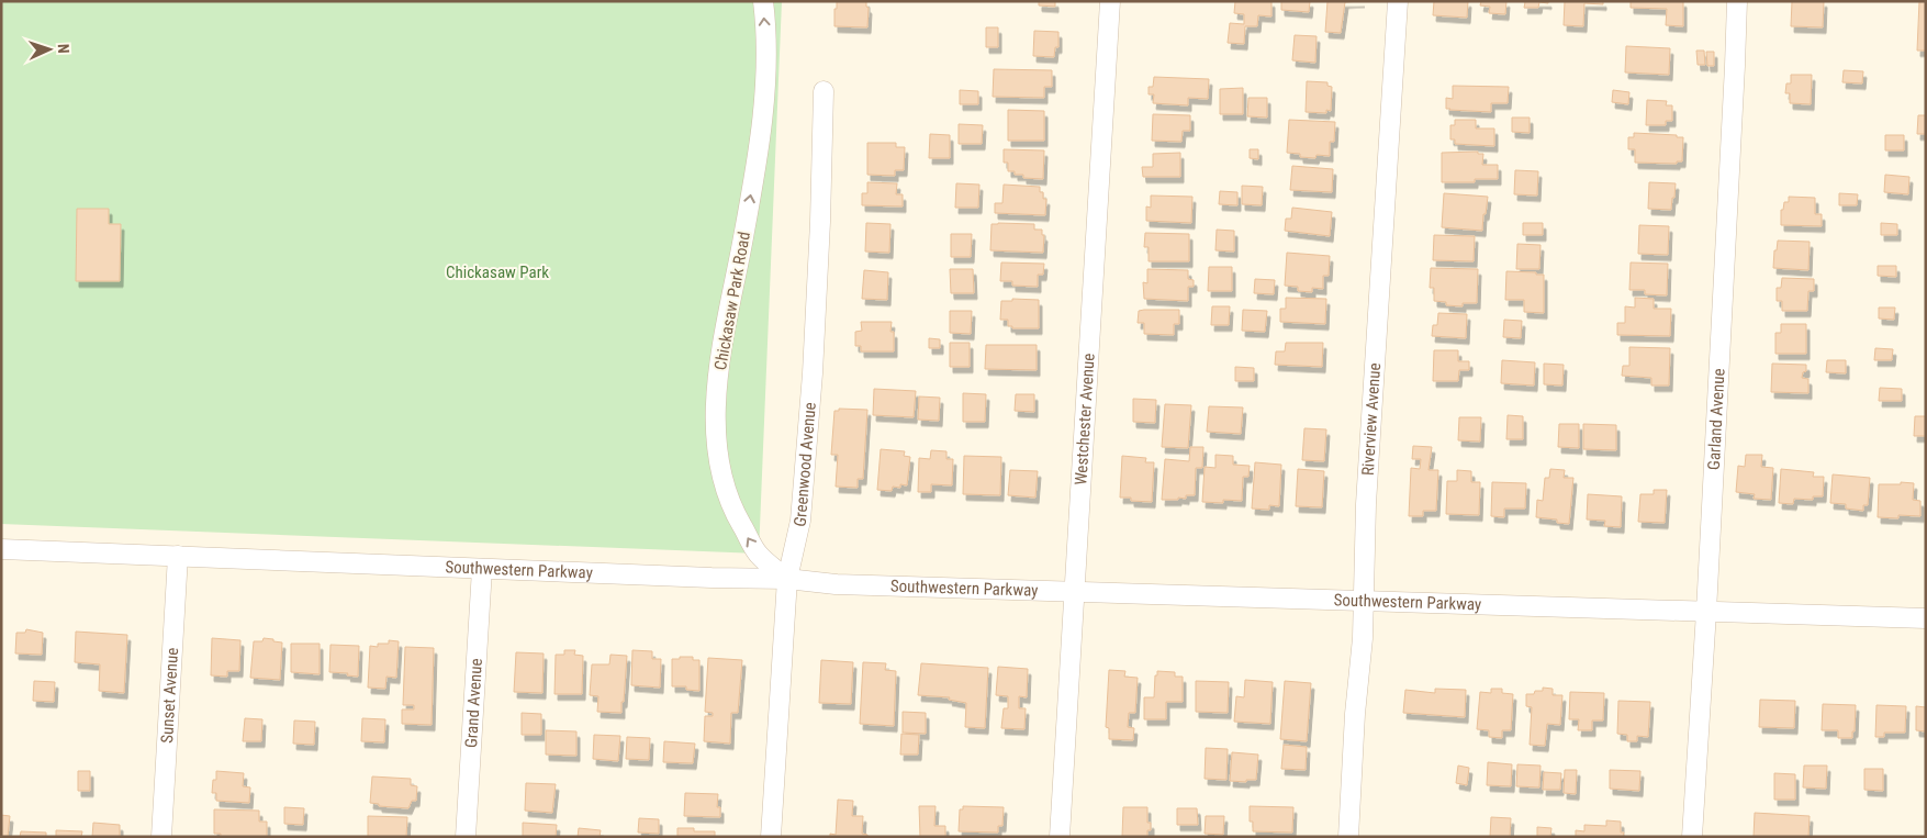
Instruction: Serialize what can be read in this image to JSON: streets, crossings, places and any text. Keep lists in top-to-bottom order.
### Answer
{
  "streets": {
    "street": [
      "Chickasaw Park Road",
      "Westchester Avenue",
      "Riverview Avenue",
      "Garland Avenue",
      "Greenwood Avenue",
      "Southwestern Parkway",
      "Sunset Avenue",
      "Grand Avenue"
    ]
  },
  "crossings": [
    ["Chickasaw Park Road", "Greenwood Avenue"],
    ["Chickasaw Park Road", "Southwestern Parkway"],
    ["Westchester Avenue", "Southwestern Parkway"],
    ["Riverview Avenue", "Southwestern Parkway"],
    ["Garland Avenue", "Southwestern Parkway"],
    ["Greenwood Avenue", "Southwestern Parkway"],
    ["Southwestern Parkway", "Sunset Avenue"],
    ["Southwestern Parkway", "Grand Avenue"]
  ],
  "one_way": ["Chickasaw Park Road"],
  "parks": ["Chickasaw Park"],
  "north": "right"
}
